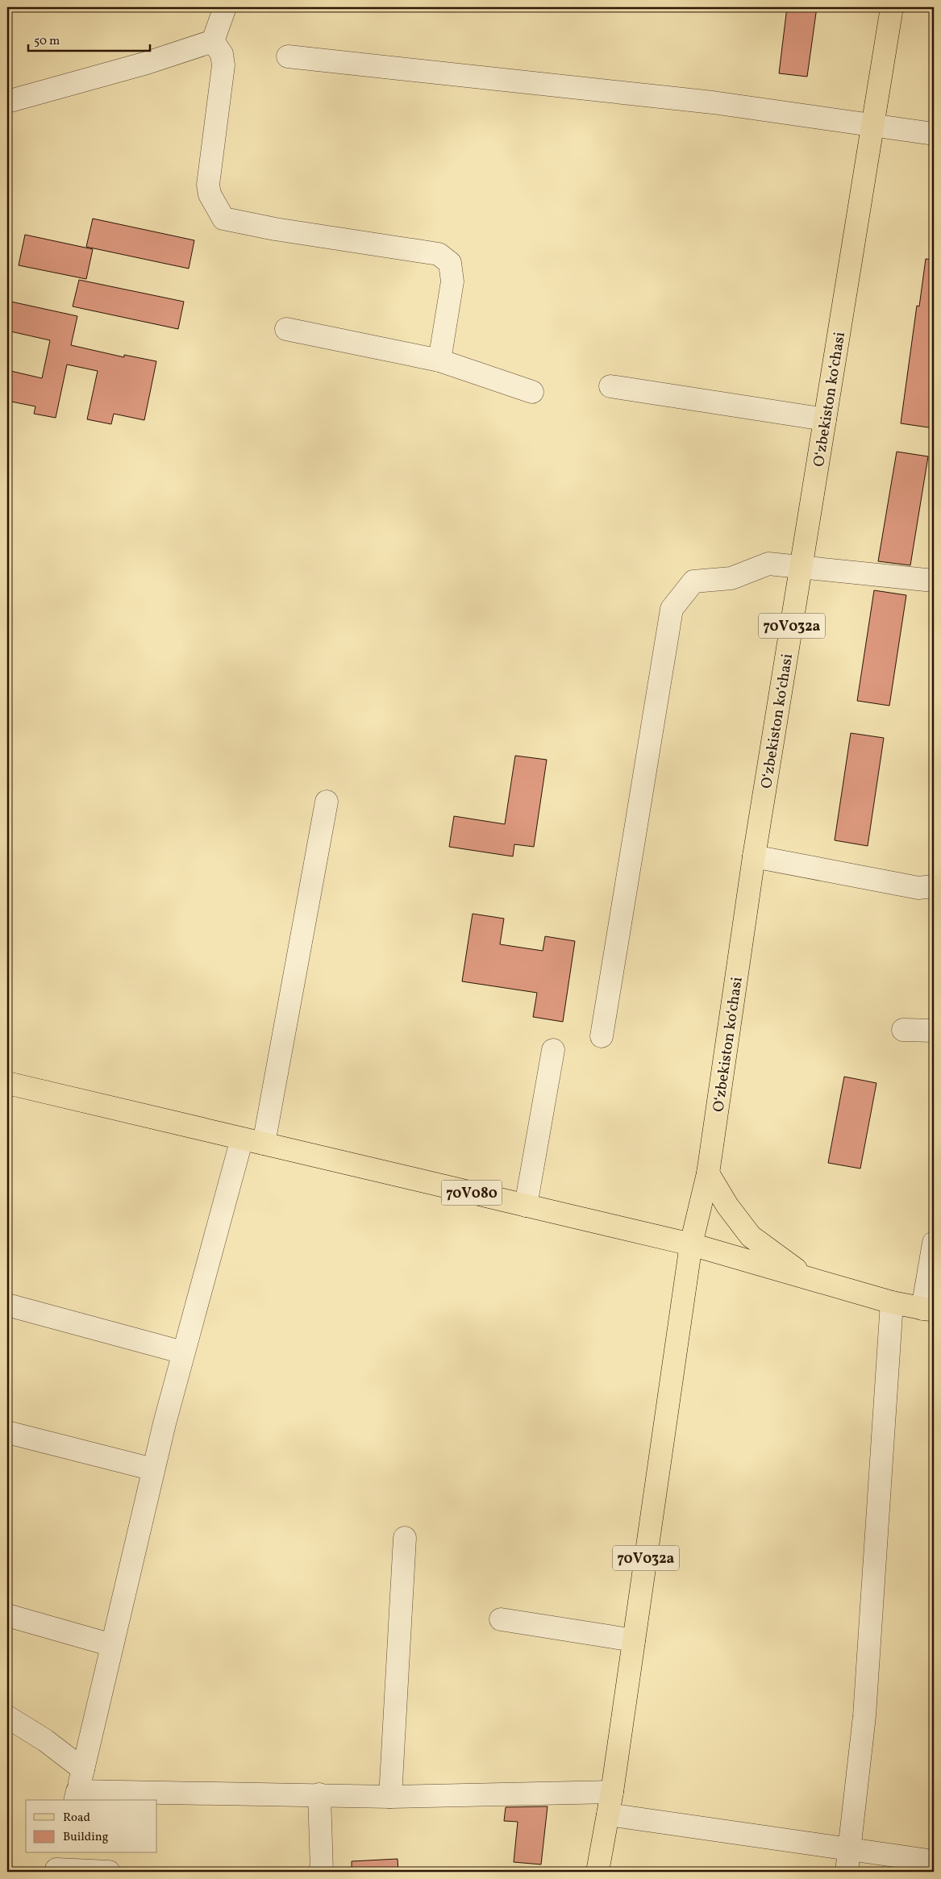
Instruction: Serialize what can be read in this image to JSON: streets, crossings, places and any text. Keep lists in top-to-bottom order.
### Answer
{
  "streets": {
    "main road": ["O‘zbekiston ko‘chasi", "70V032a", "70V080"]
  },
  "crossings": [
    ["O‘zbekiston ko‘chasi", "70V032a"],
    ["O‘zbekiston ko‘chasi", "70V080"],
    ["70V032a", "70V080"]
  ],
  "legend": ["Road", "Building"],
  "scale_bar": "50 m"
}
